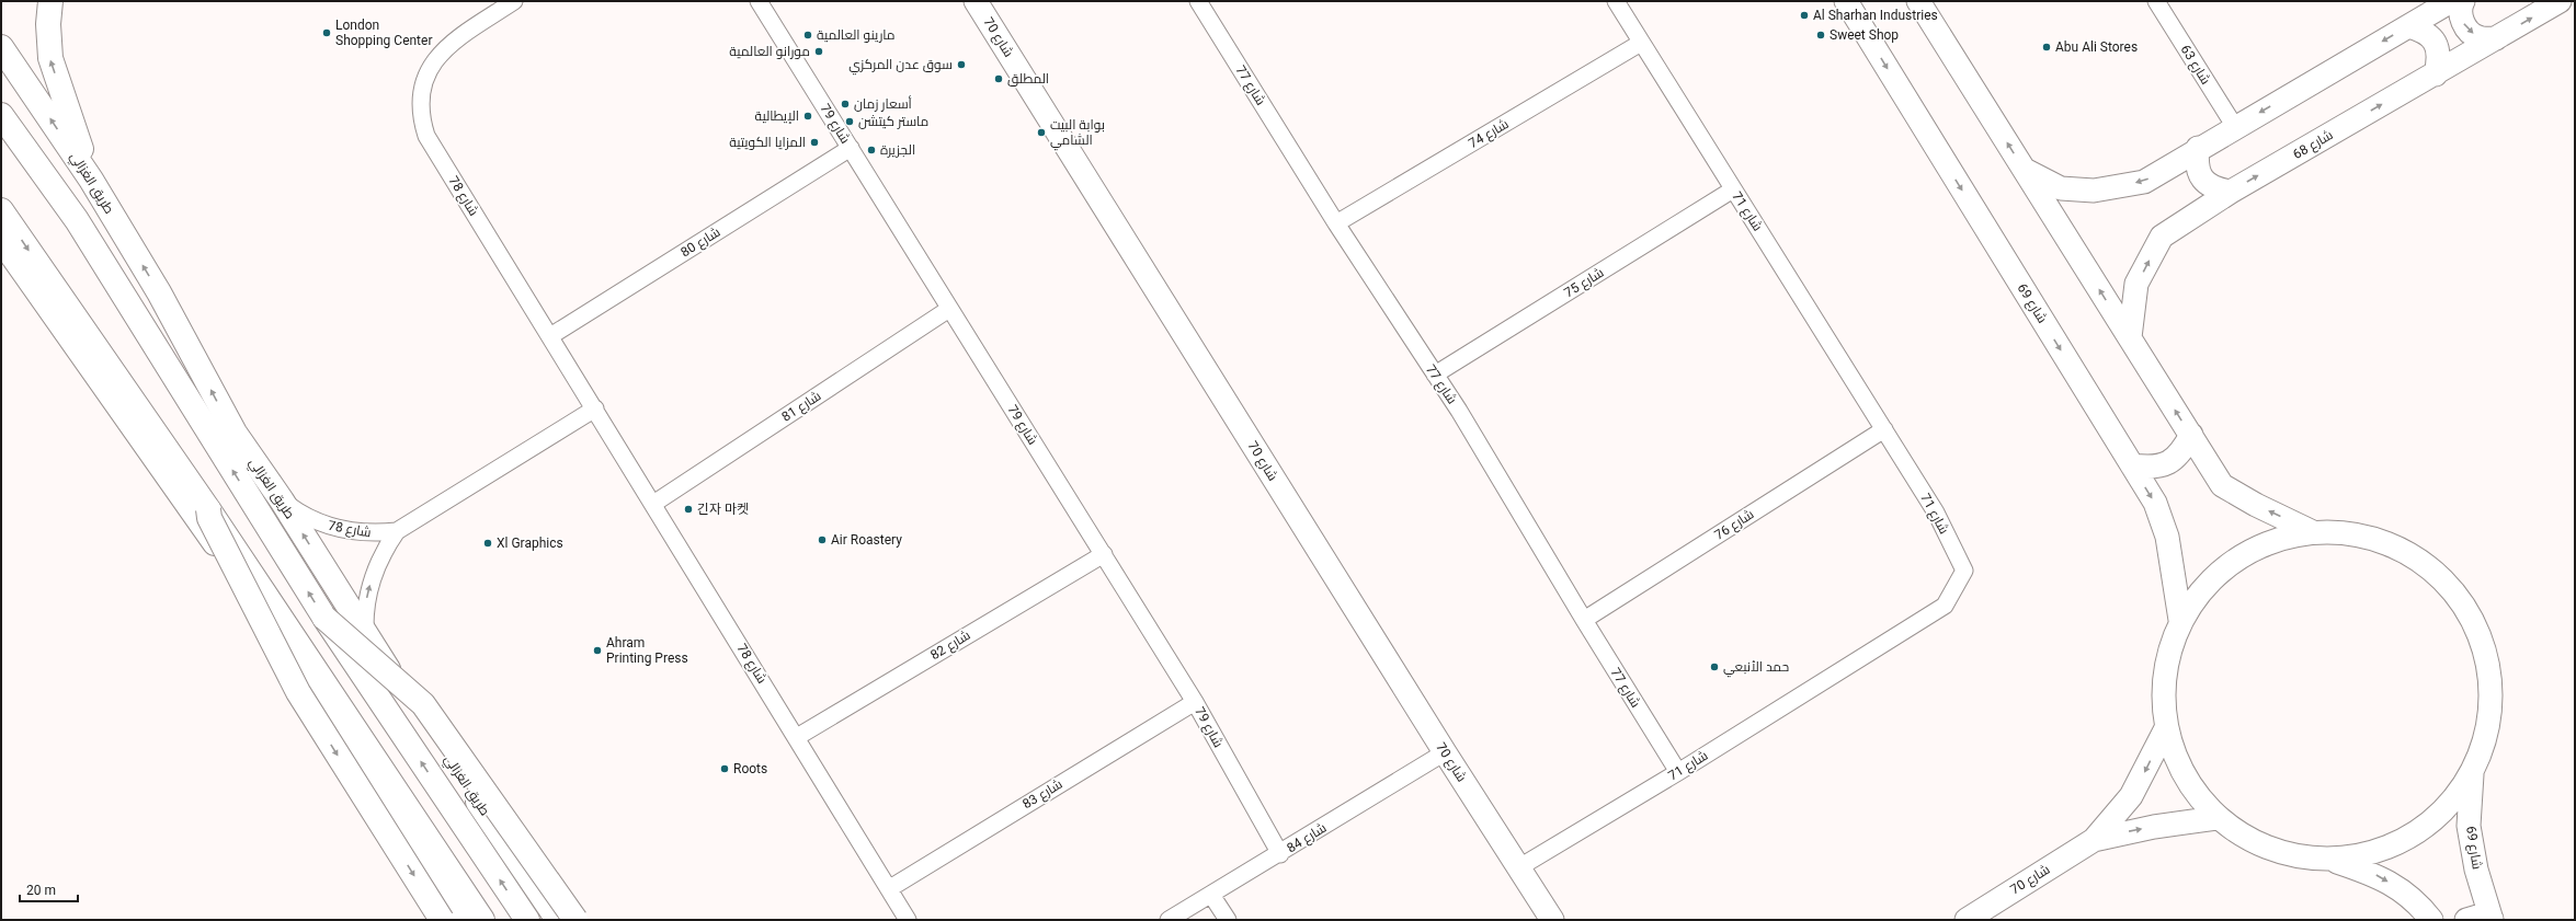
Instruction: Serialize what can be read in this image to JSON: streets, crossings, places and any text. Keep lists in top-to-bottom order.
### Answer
{
  "streets": {
    "main road": ["طريق الغزالي"],
    "street": [
      "شارع 70",
      "شارع 63",
      "شارع 77",
      "شارع 79",
      "شارع 74",
      "شارع 68",
      "شارع 78",
      "شارع 71",
      "شارع 80",
      "شارع 75",
      "شارع 69",
      "شارع 81",
      "شارع 76",
      "شارع 82",
      "شارع 83",
      "شارع 84"
    ]
  },
  "crossings": [
    ["شارع 70", "شارع 71"],
    ["شارع 70", "شارع 84"],
    ["شارع 77", "شارع 74"],
    ["شارع 77", "شارع 71"],
    ["شارع 77", "شارع 75"],
    ["شارع 77", "شارع 76"],
    ["شارع 79", "شارع 80"],
    ["شارع 79", "شارع 81"],
    ["شارع 79", "شارع 82"],
    ["شارع 79", "شارع 83"],
    ["شارع 79", "شارع 84"],
    ["شارع 74", "شارع 71"],
    ["طريق الغزالي", "شارع 78"],
    ["شارع 78", "شارع 80"],
    ["شارع 78", "شارع 81"],
    ["شارع 78", "شارع 82"],
    ["شارع 78", "شارع 83"],
    ["شارع 71", "شارع 75"],
    ["شارع 71", "شارع 76"]
  ],
  "places": [
    "Al Sharhan Industries",
    "London Shopping Center",
    "مارينو العالمية",
    "Sweet Shop",
    "Abu Ali Stores",
    "مورانو العالمية",
    "سوق عدن المركزي",
    "المطلق",
    "أسعار زمان",
    "الإيطالية",
    "ماستر كيتشن",
    "بوابة البيت الشامي",
    "المزايا الكويتية",
    "الجزيرة",
    "긴자 마켓",
    "Air Roastery",
    "Xl Graphics",
    "Ahram Printing Press",
    "حمد الأنبعي",
    "Roots"
  ],
  "scale_bar": "20 m"
}
